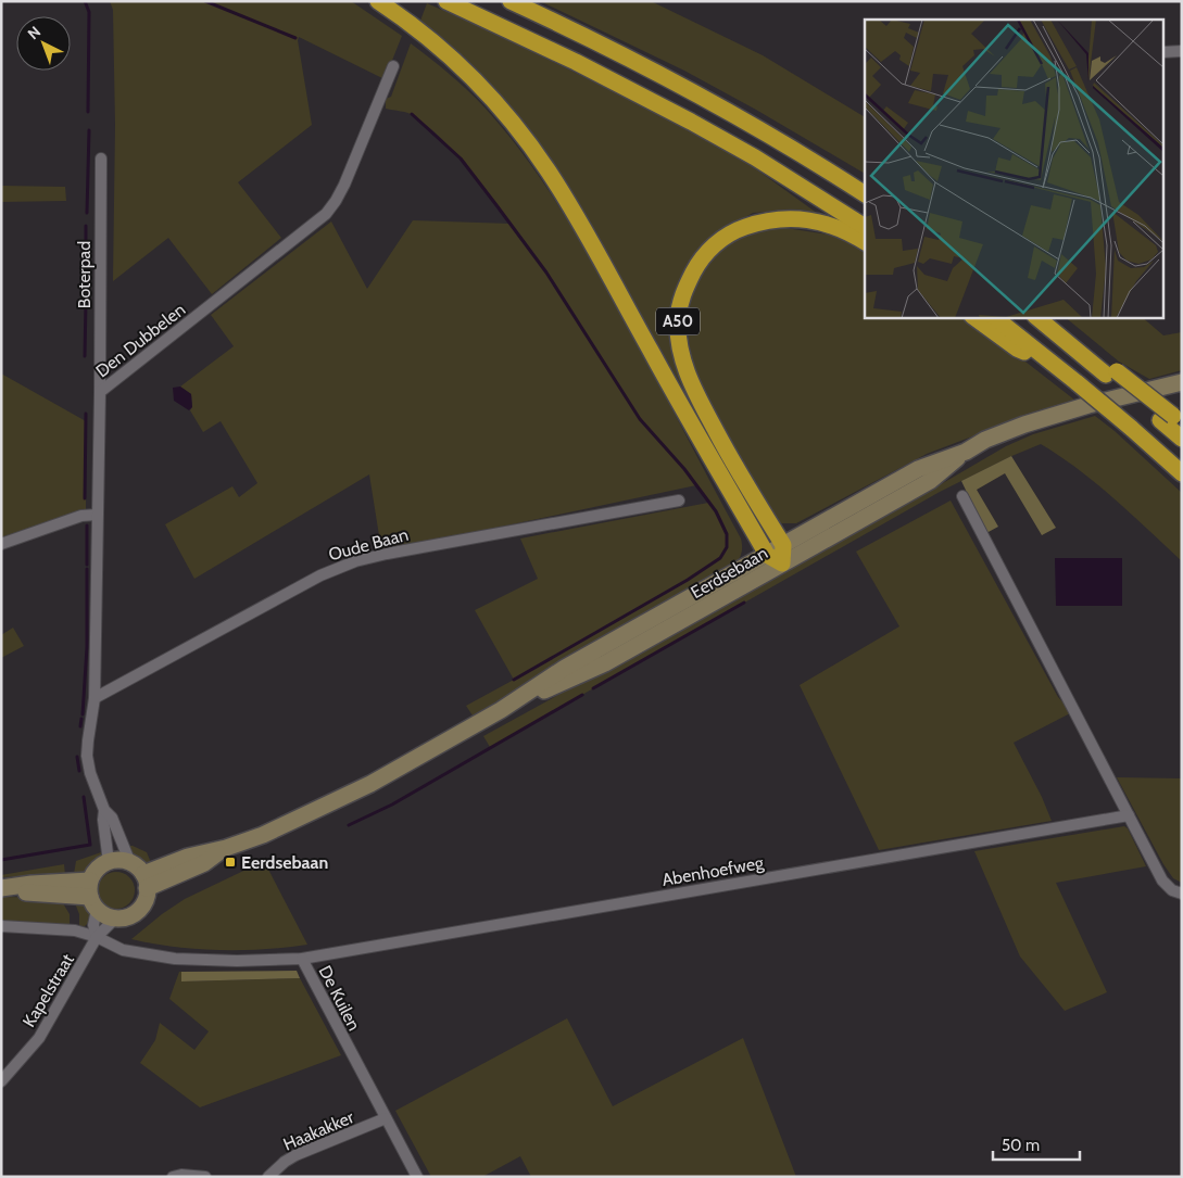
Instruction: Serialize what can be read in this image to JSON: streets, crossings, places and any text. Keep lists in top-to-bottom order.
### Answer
{
  "streets": {
    "highway": ["A50"],
    "main road": ["Eerdsebaan"],
    "street": [
      "Boterpad",
      "Den Dubbelen",
      "Oude Baan",
      "Abenhoefweg",
      "Kapelstraat",
      "De Kuilen",
      "Haakakker"
    ]
  },
  "crossings": [
    ["Boterpad", "Den Dubbelen"],
    ["A50", "Eerdsebaan"],
    ["Den Dubbelen", "Oude Baan"],
    ["Den Dubbelen", "Eerdsebaan"],
    ["Den Dubbelen", "Kapelstraat"],
    ["Eerdsebaan", "Kapelstraat"],
    ["Abenhoefweg", "De Kuilen"],
    ["Kapelstraat", "De Kuilen"],
    ["De Kuilen", "Haakakker"]
  ],
  "places": {
    "transit": ["Eerdsebaan"]
  },
  "scale_bar": "50 m",
  "north": "top left"
}
